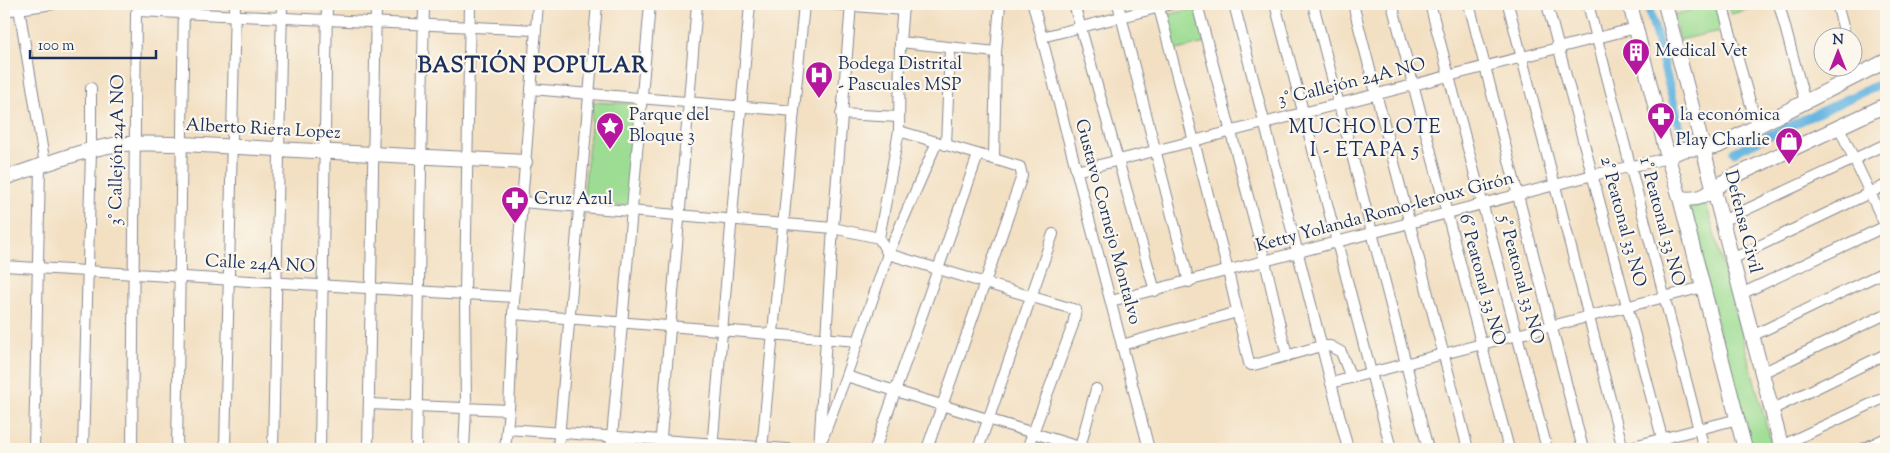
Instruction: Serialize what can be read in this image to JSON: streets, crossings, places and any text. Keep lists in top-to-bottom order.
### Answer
{
  "streets": {
    "street": [
      "3° Callejón 24A NO",
      "Alberto Riera Lopez",
      "Ketty Yolanda Romo-leroux Girón",
      "Gustavo Cornejo Montalvo",
      "2° Peatonal 33 NO",
      "1° Peatonal 33 NO",
      "Defensa Civil",
      "Calle 24A NO",
      "6° Peatonal 33 NO",
      "5° Peatonal 33 NO"
    ]
  },
  "crossings": [
    ["3° Callejón 24A NO", "Alberto Riera Lopez"],
    ["3° Callejón 24A NO", "Gustavo Cornejo Montalvo"],
    ["3° Callejón 24A NO", "2° Peatonal 33 NO"],
    ["3° Callejón 24A NO", "1° Peatonal 33 NO"],
    ["3° Callejón 24A NO", "Calle 24A NO"],
    ["3° Callejón 24A NO", "6° Peatonal 33 NO"],
    ["3° Callejón 24A NO", "5° Peatonal 33 NO"],
    ["Ketty Yolanda Romo-leroux Girón", "Gustavo Cornejo Montalvo"],
    ["Ketty Yolanda Romo-leroux Girón", "2° Peatonal 33 NO"],
    ["Ketty Yolanda Romo-leroux Girón", "1° Peatonal 33 NO"],
    ["Ketty Yolanda Romo-leroux Girón", "6° Peatonal 33 NO"],
    ["Ketty Yolanda Romo-leroux Girón", "5° Peatonal 33 NO"]
  ],
  "districts": ["BASTIÓN POPULAR", "MUCHO LOTE I - ETAPA 5"],
  "places": {
    "building": ["Medical Vet"],
    "hospital": ["Bodega Distrital - Pascuales MSP"],
    "pharmacy": ["la económica", "Cruz Azul"],
    "place": ["Parque del Bloque 3"],
    "shop": ["Play Charlie"]
  },
  "scale_bar": "100 m",
  "north": "top"
}
